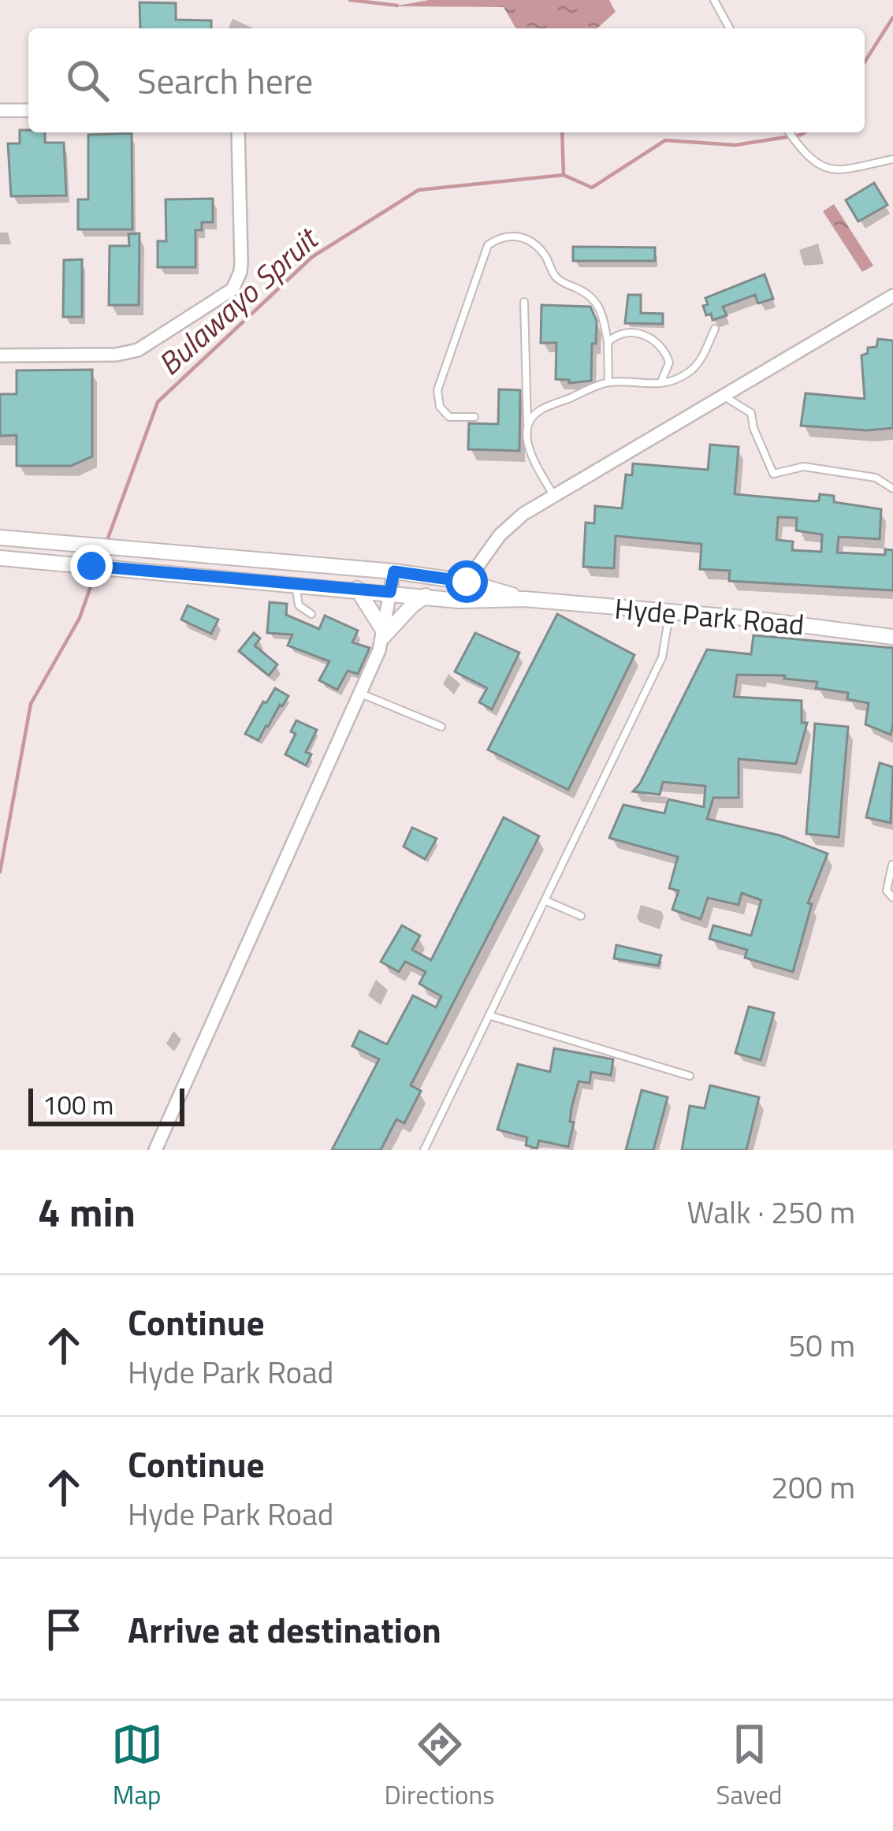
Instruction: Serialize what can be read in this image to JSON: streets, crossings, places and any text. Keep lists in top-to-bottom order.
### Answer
{
  "streets": {
    "street": ["Hyde Park Road"]
  },
  "water": ["Bulawayo Spruit"],
  "scale_bar": "100 m",
  "page": {
    "search": "Search here",
    "scale": "100 m",
    "heading": ["4 min", "Walk · 250 m"],
    "list": [
      ["Continue", "Hyde Park Road", "50 m"],
      ["Continue", "Hyde Park Road", "200 m"],
      "Arrive at destination"
    ],
    "nav": ["Map", "Directions", "Saved"]
  }
}
